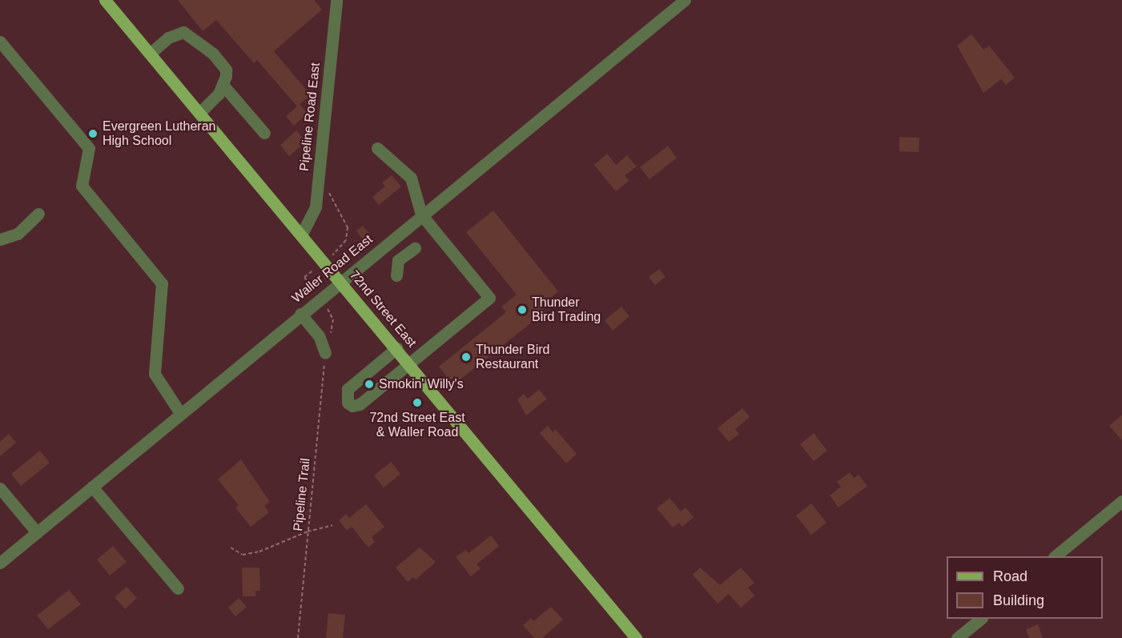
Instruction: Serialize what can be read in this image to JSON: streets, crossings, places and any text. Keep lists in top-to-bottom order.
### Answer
{
  "streets": {
    "main road": ["72nd Street East"],
    "street": ["Pipeline Road East", "Waller Road East"],
    "path": ["Pipeline Trail"]
  },
  "crossings": [
    ["Pipeline Road East", "72nd Street East"],
    ["Waller Road East", "72nd Street East"]
  ],
  "places": [
    "Evergreen Lutheran High School",
    "Thunder Bird Trading",
    "Thunder Bird Restaurant",
    "Smokin' Willy's",
    "72nd Street East & Waller Road"
  ],
  "legend": ["Road", "Building"]
}
